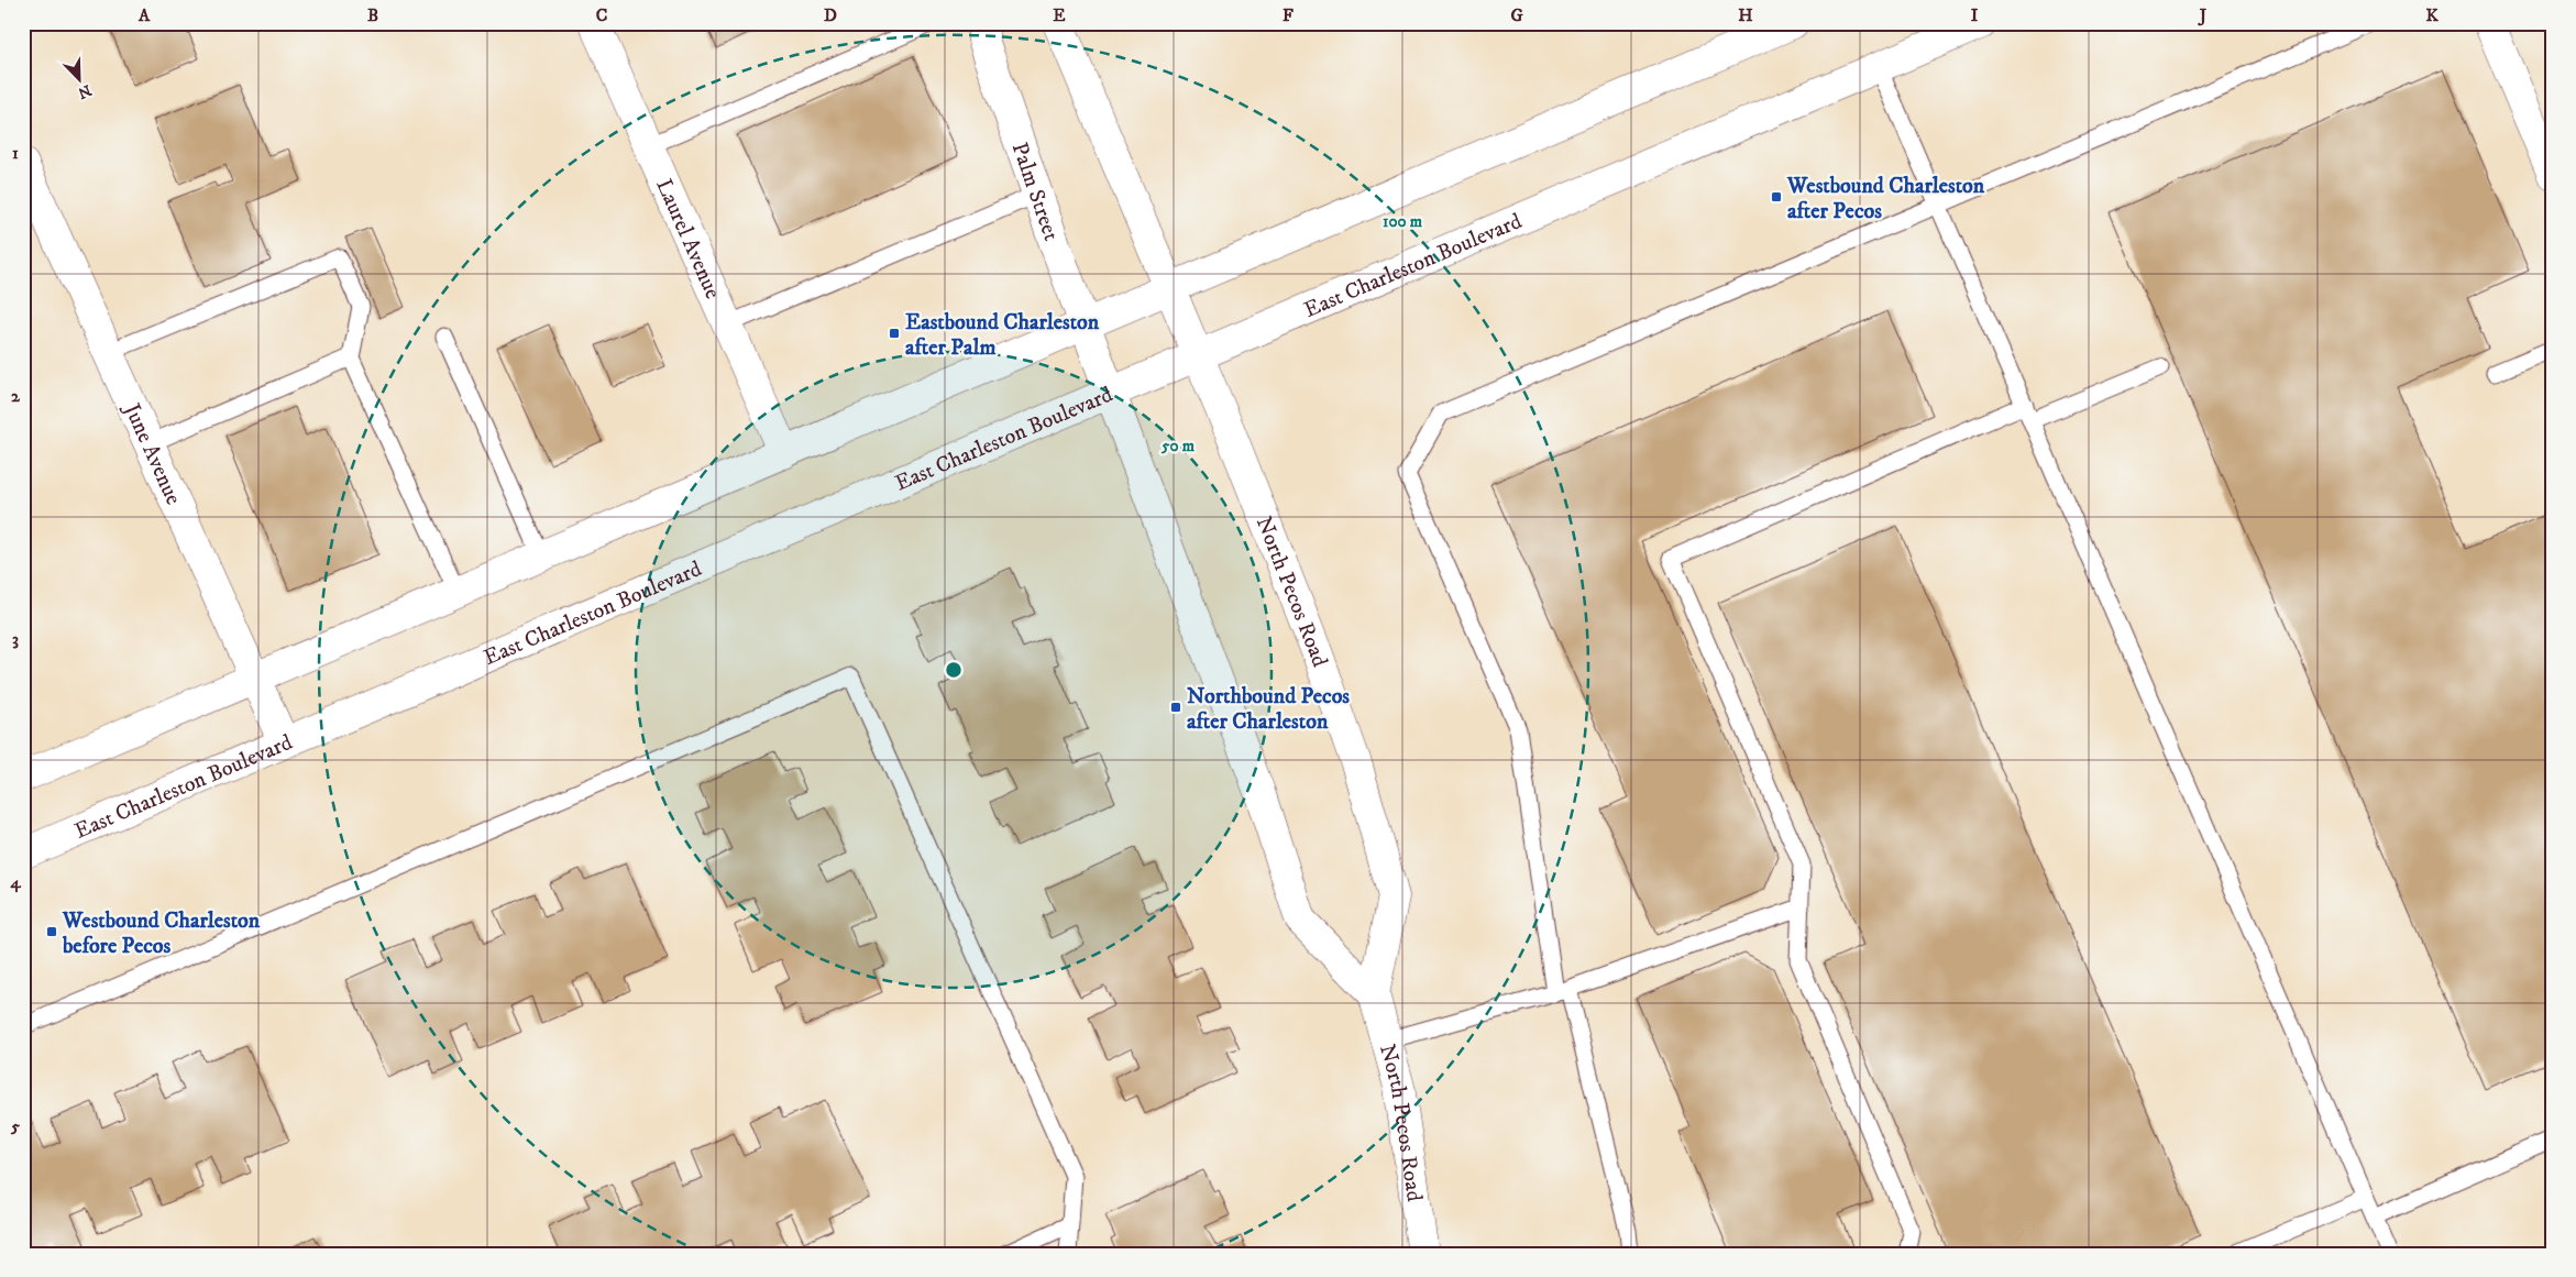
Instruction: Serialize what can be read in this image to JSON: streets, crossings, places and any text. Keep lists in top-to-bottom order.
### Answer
{
  "streets": {
    "main road": [
      "Palm Street",
      "Laurel Avenue",
      "East Charleston Boulevard",
      "June Avenue",
      "North Pecos Road"
    ]
  },
  "crossings": [
    ["Palm Street", "North Pecos Road"],
    ["East Charleston Boulevard", "June Avenue"],
    ["East Charleston Boulevard", "North Pecos Road"]
  ],
  "places": {
    "transit": [
      "Westbound Charleston after Pecos",
      "Eastbound Charleston after Palm",
      "Northbound Pecos after Charleston",
      "Westbound Charleston before Pecos"
    ]
  },
  "north": "bottom right",
  "grid": {
    "columns": [
      "A",
      "B",
      "C",
      "D",
      "E",
      "F",
      "G",
      "H",
      "I",
      "J",
      "K"
    ],
    "rows": [
      "1",
      "2",
      "3",
      "4",
      "5"
    ]
  },
  "rings": ["100 m", "50 m"]
}
